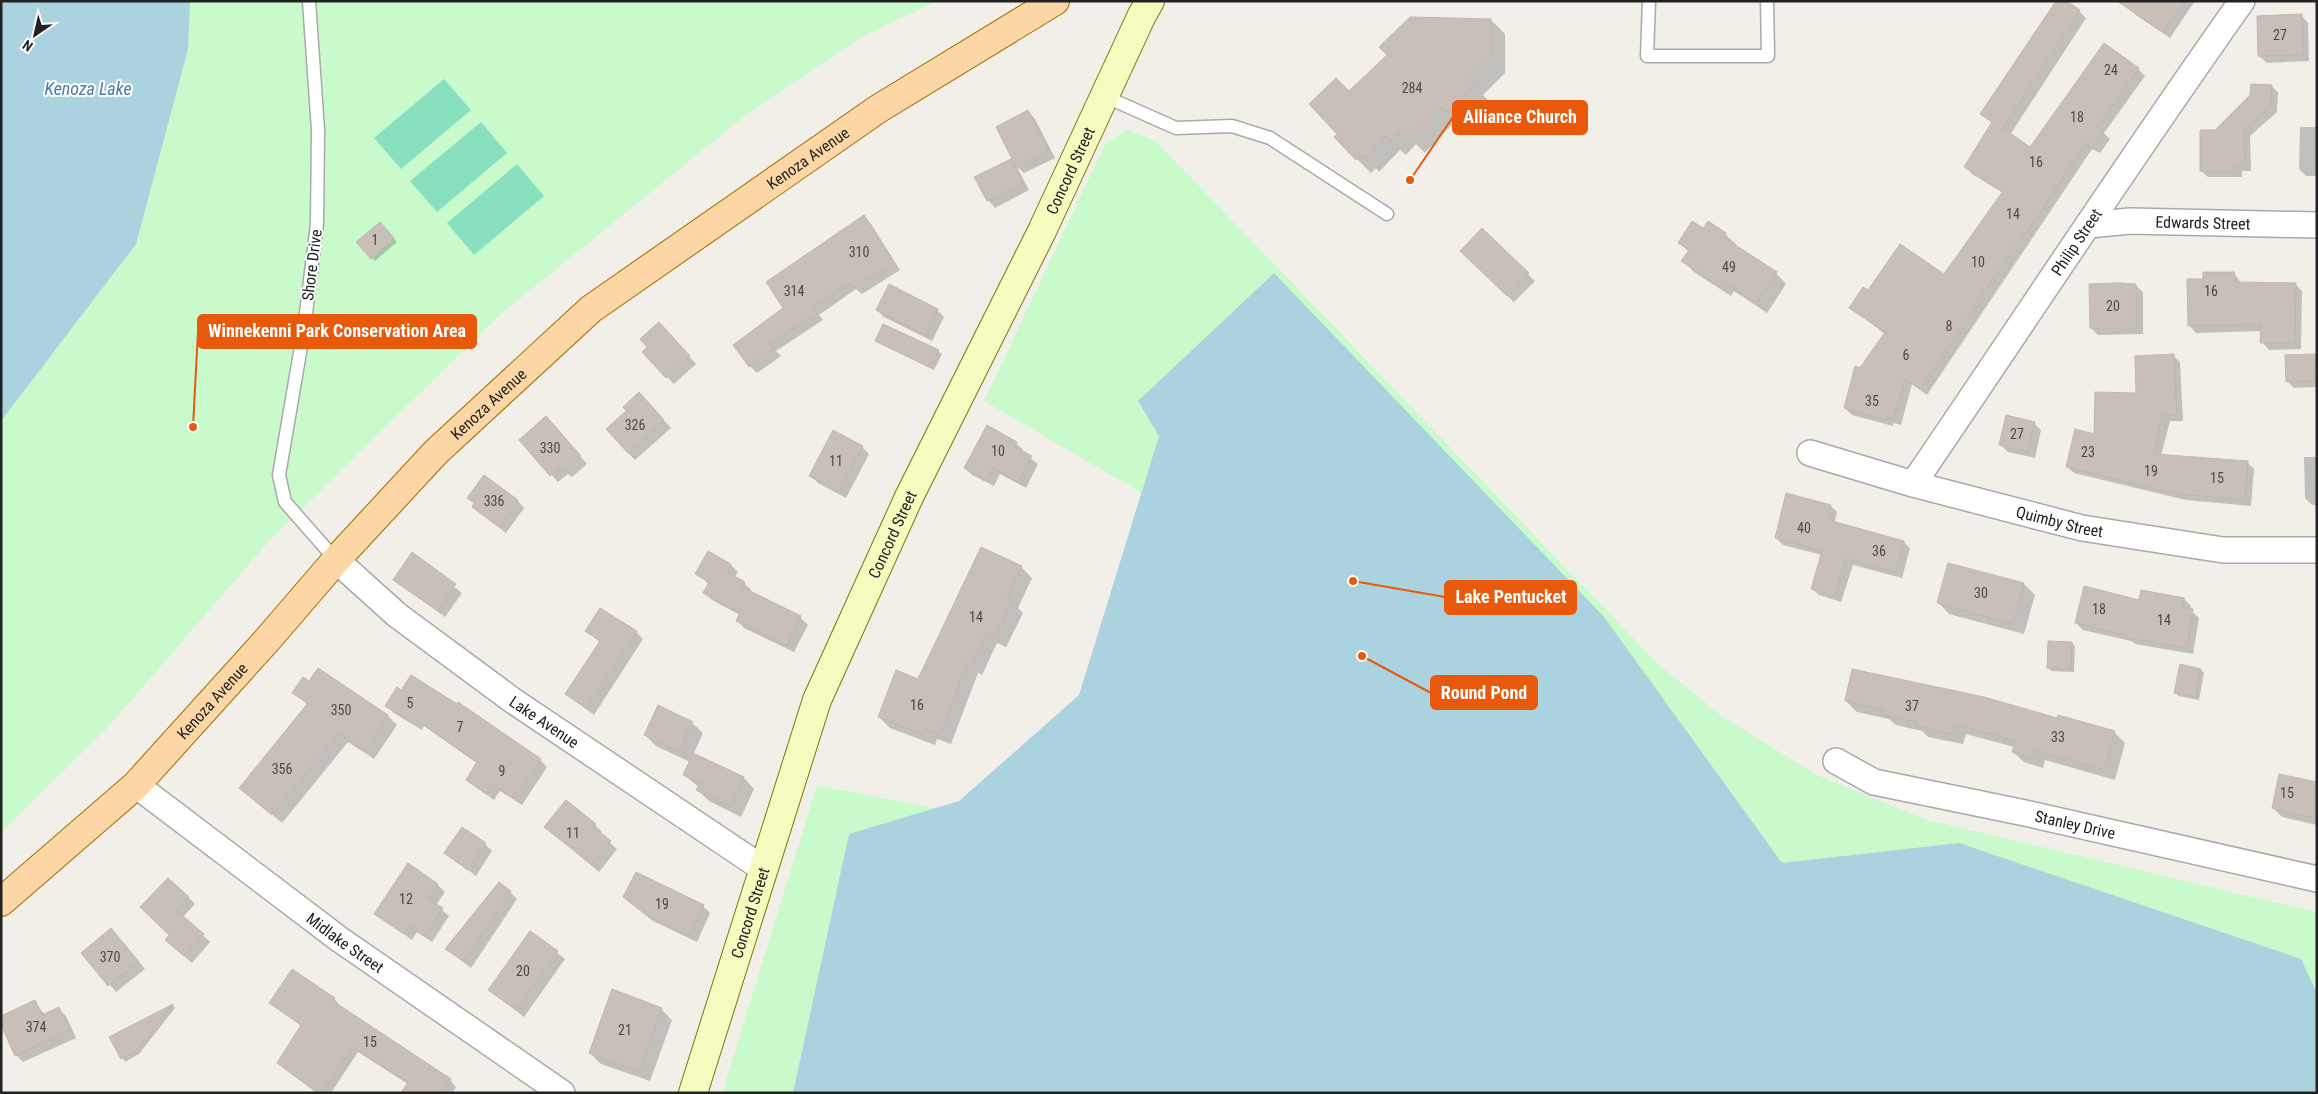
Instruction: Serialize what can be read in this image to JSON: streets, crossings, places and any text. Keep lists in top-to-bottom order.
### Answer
{
  "streets": {
    "main road": ["Kenoza Avenue", "Concord Street"],
    "street": [
      "Edwards Street",
      "Philip Street",
      "Quimby Street",
      "Lake Avenue",
      "Stanley Drive",
      "Midlake Street"
    ],
    "lane": ["Shore Drive"]
  },
  "crossings": [
    ["Kenoza Avenue", "Shore Drive"],
    ["Kenoza Avenue", "Lake Avenue"],
    ["Kenoza Avenue", "Midlake Street"],
    ["Concord Street", "Lake Avenue"],
    ["Edwards Street", "Philip Street"],
    ["Philip Street", "Quimby Street"],
    ["Shore Drive", "Lake Avenue"]
  ],
  "water": ["Kenoza Lake"],
  "places": [
    "Alliance Church",
    "Winnekenni Park Conservation Area",
    "Lake Pentucket",
    "Round Pond"
  ],
  "house_numbers": [
    "27",
    "24",
    "284",
    "18",
    "16",
    "14",
    "1",
    "310",
    "10",
    "49",
    "314",
    "16",
    "20",
    "8",
    "6",
    "35",
    "326",
    "27",
    "330",
    "10",
    "23",
    "11",
    "19",
    "15",
    "336",
    "40",
    "36",
    "30",
    "18",
    "14",
    "14",
    "5",
    "16",
    "37",
    "350",
    "7",
    "33",
    "356",
    "9",
    "15",
    "11",
    "12",
    "19",
    "370",
    "20",
    "374",
    "21",
    "15"
  ],
  "north": "bottom left"
}
